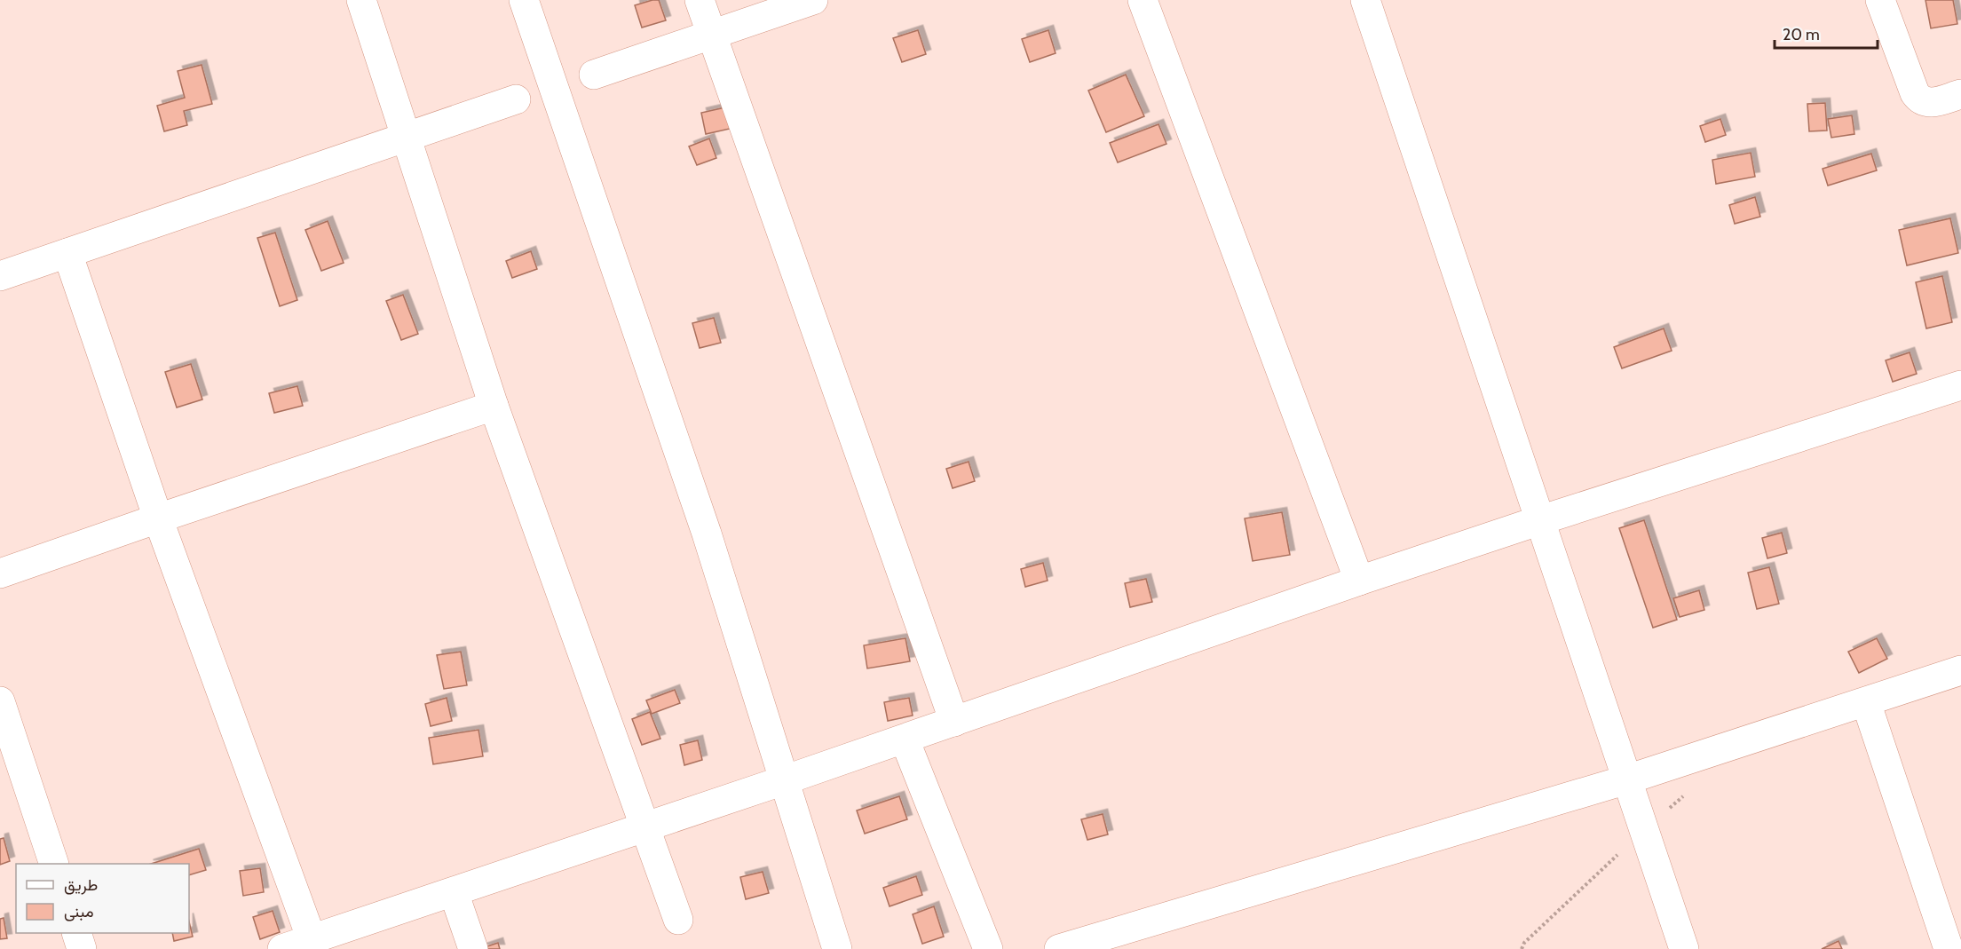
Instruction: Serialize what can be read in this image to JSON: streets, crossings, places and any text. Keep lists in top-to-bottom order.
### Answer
{
  "legend": ["طريق", "مبنى"],
  "scale_bar": "20 m"
}
